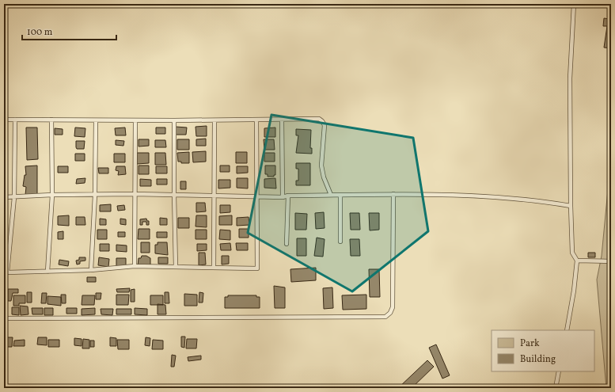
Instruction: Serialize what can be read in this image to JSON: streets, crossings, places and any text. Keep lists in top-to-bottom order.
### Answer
{
  "legend": ["Park", "Building"],
  "scale_bar": "100 m"
}
